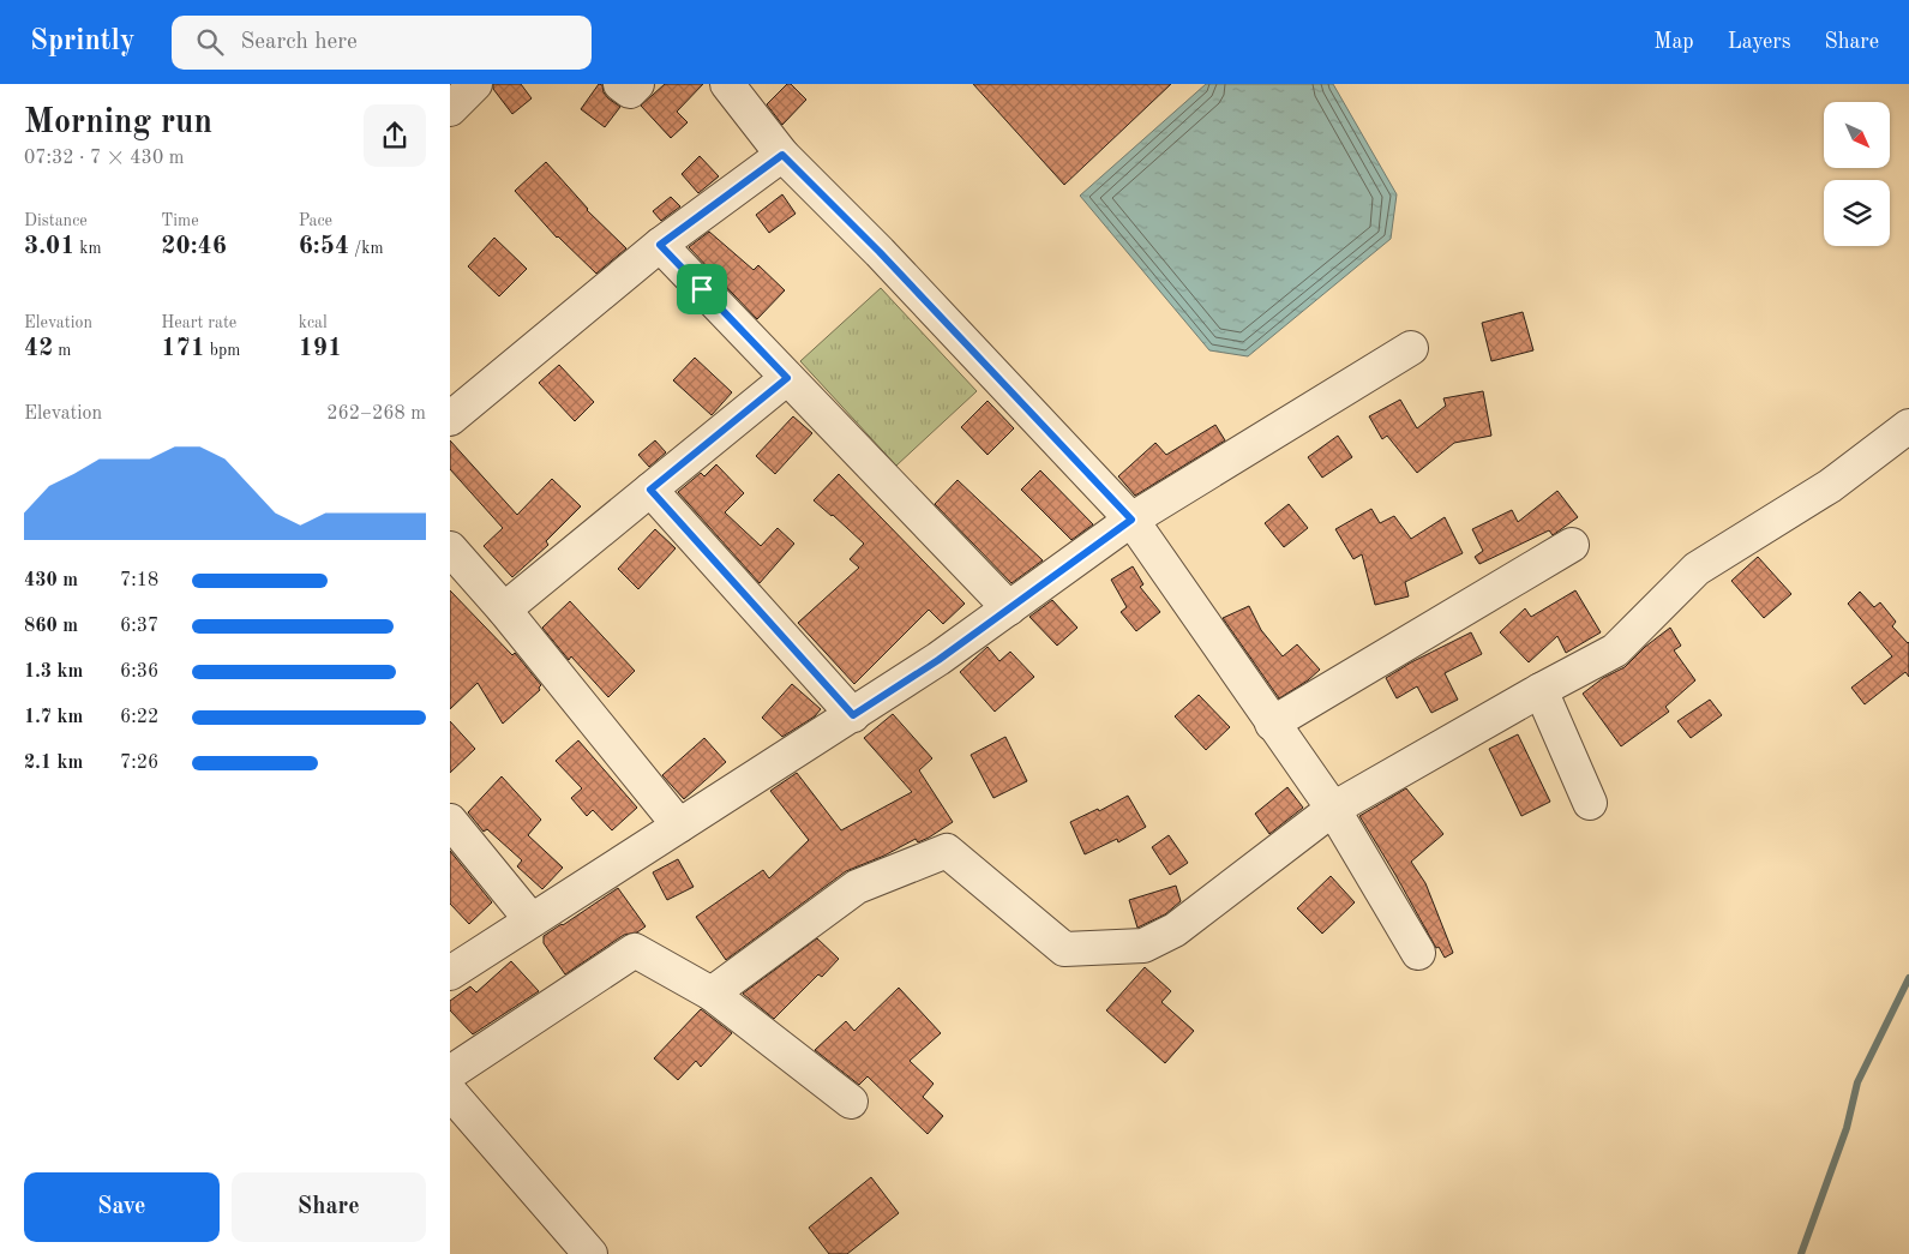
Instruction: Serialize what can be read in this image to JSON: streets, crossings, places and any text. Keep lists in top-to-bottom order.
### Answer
{
  "north": "bottom right",
  "page": {
    "header": "Sprintly",
    "search": "Search here",
    "nav": ["Map", "Layers", "Share"],
    "heading": ["Morning run", "07:32 · 7 × 430 m"],
    "stats": [
      ["Distance", "3.01 km"],
      ["Time", "20:46"],
      ["Pace", "6:54 /km"],
      ["Elevation", "42 m"],
      ["Heart rate", "171 bpm"],
      ["kcal", "191"]
    ],
    "chart": ["Elevation", "262–268 m"],
    "list": [
      {
        "name": "430 m",
        "note": "7:18"
      },
      {
        "name": "860 m",
        "note": "6:37"
      },
      {
        "name": "1.3 km",
        "note": "6:36"
      },
      {
        "name": "1.7 km",
        "note": "6:22"
      },
      {
        "name": "2.1 km",
        "note": "7:26"
      }
    ],
    "buttons": ["Save", "Share"]
  }
}
